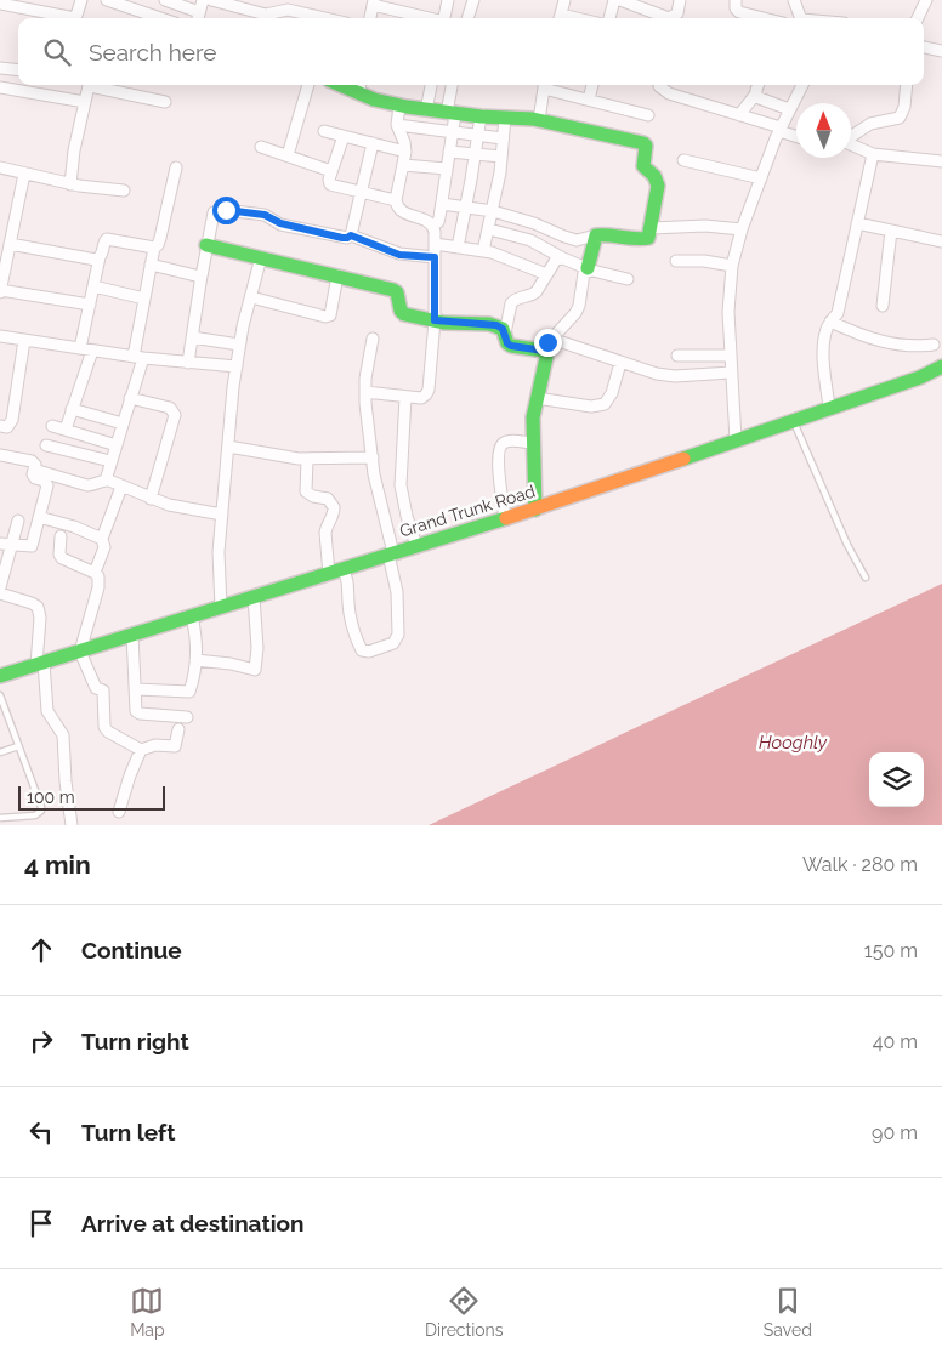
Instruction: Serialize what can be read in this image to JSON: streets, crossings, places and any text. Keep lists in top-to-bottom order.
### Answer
{
  "streets": {
    "street": ["Grand Trunk Road"]
  },
  "water": ["Hooghly"],
  "scale_bar": "100 m",
  "north": "top",
  "page": {
    "search": "Search here",
    "scale": "100 m",
    "heading": ["4 min", "Walk · 280 m"],
    "list": [
      ["Continue", "150 m"],
      ["Turn right", "40 m"],
      ["Turn left", "90 m"],
      "Arrive at destination"
    ],
    "nav": ["Map", "Directions", "Saved"]
  }
}
